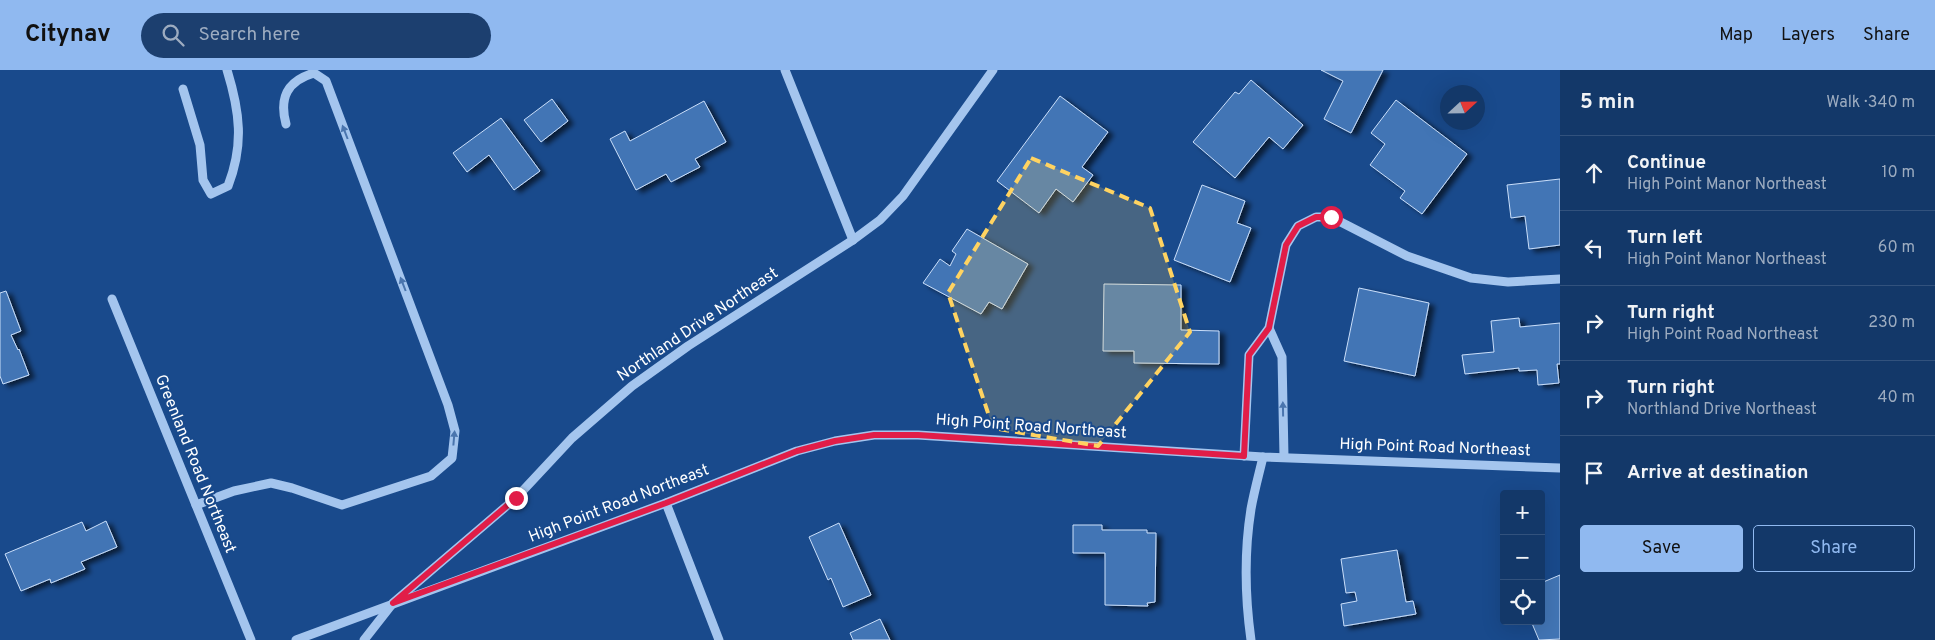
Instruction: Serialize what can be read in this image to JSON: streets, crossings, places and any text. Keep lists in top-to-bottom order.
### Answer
{
  "streets": {
    "street": ["Northland Drive Northeast", "High Point Road Northeast", "Greenland Road Northeast"]
  },
  "crossings": [
    ["Northland Drive Northeast", "High Point Road Northeast"]
  ],
  "north": "right",
  "page": {
    "header": "Citynav",
    "search": "Search here",
    "nav": ["Map", "Layers", "Share"],
    "heading": ["5 min", "Walk · 340 m"],
    "list": [
      ["Continue", "High Point Manor Northeast", "10 m"],
      ["Turn left", "High Point Manor Northeast", "60 m"],
      ["Turn right", "High Point Road Northeast", "230 m"],
      ["Turn right", "Northland Drive Northeast", "40 m"],
      "Arrive at destination"
    ],
    "map_buttons": ["+", "−"],
    "buttons": ["Save", "Share"]
  }
}
